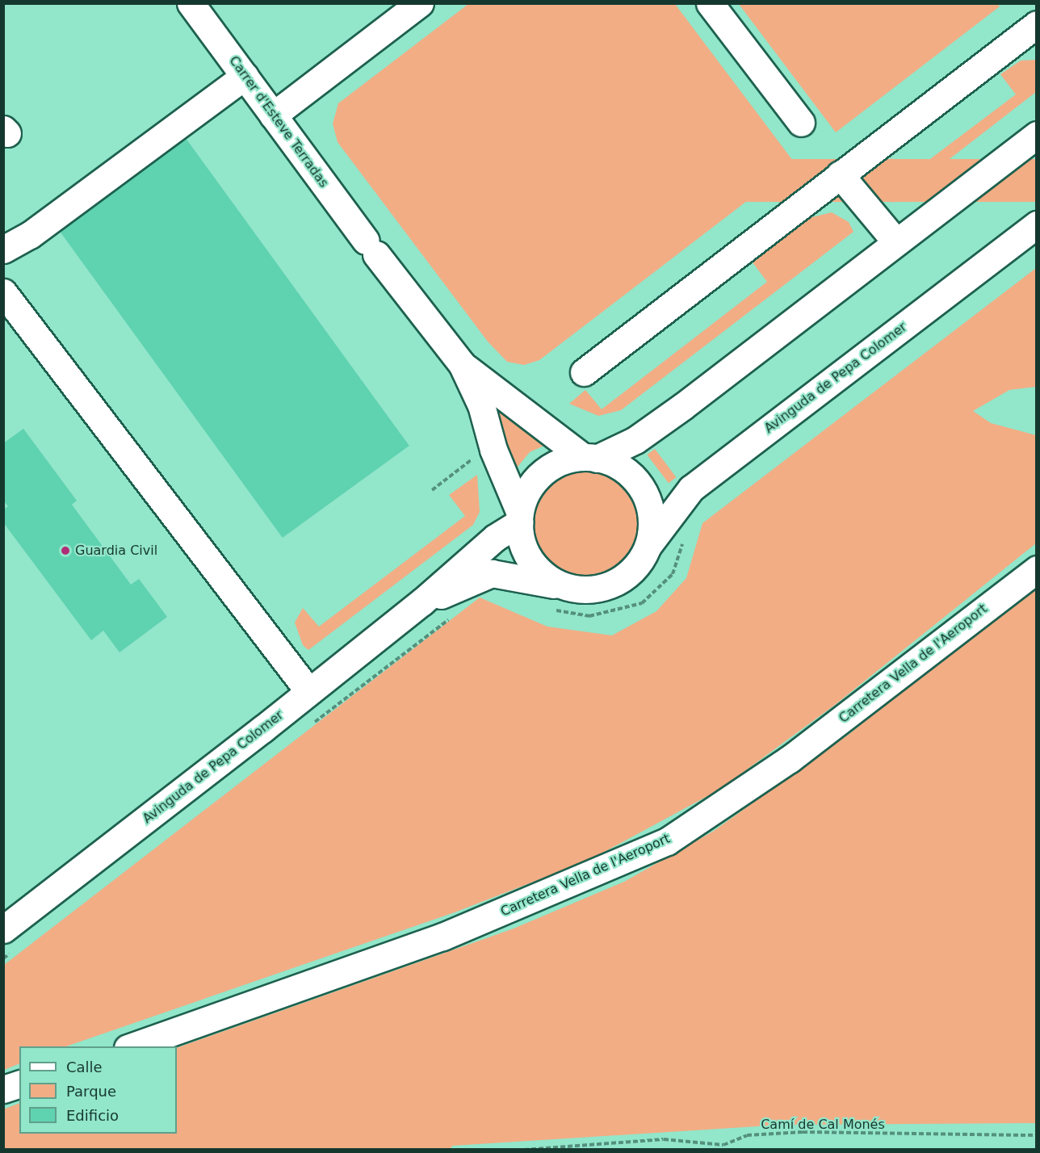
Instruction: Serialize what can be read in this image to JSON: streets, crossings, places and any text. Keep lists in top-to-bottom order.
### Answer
{
  "streets": {
    "street": ["Carrer d'Esteve Terradas", "Avinguda de Pepa Colomer", "Carretera Vella de l'Aeroport"],
    "path": ["Camí de Cal Monés"]
  },
  "crossings": [
    ["Carrer d'Esteve Terradas", "Avinguda de Pepa Colomer"]
  ],
  "places": ["Guardia Civil"],
  "legend": ["Calle", "Parque", "Edificio"]
}
